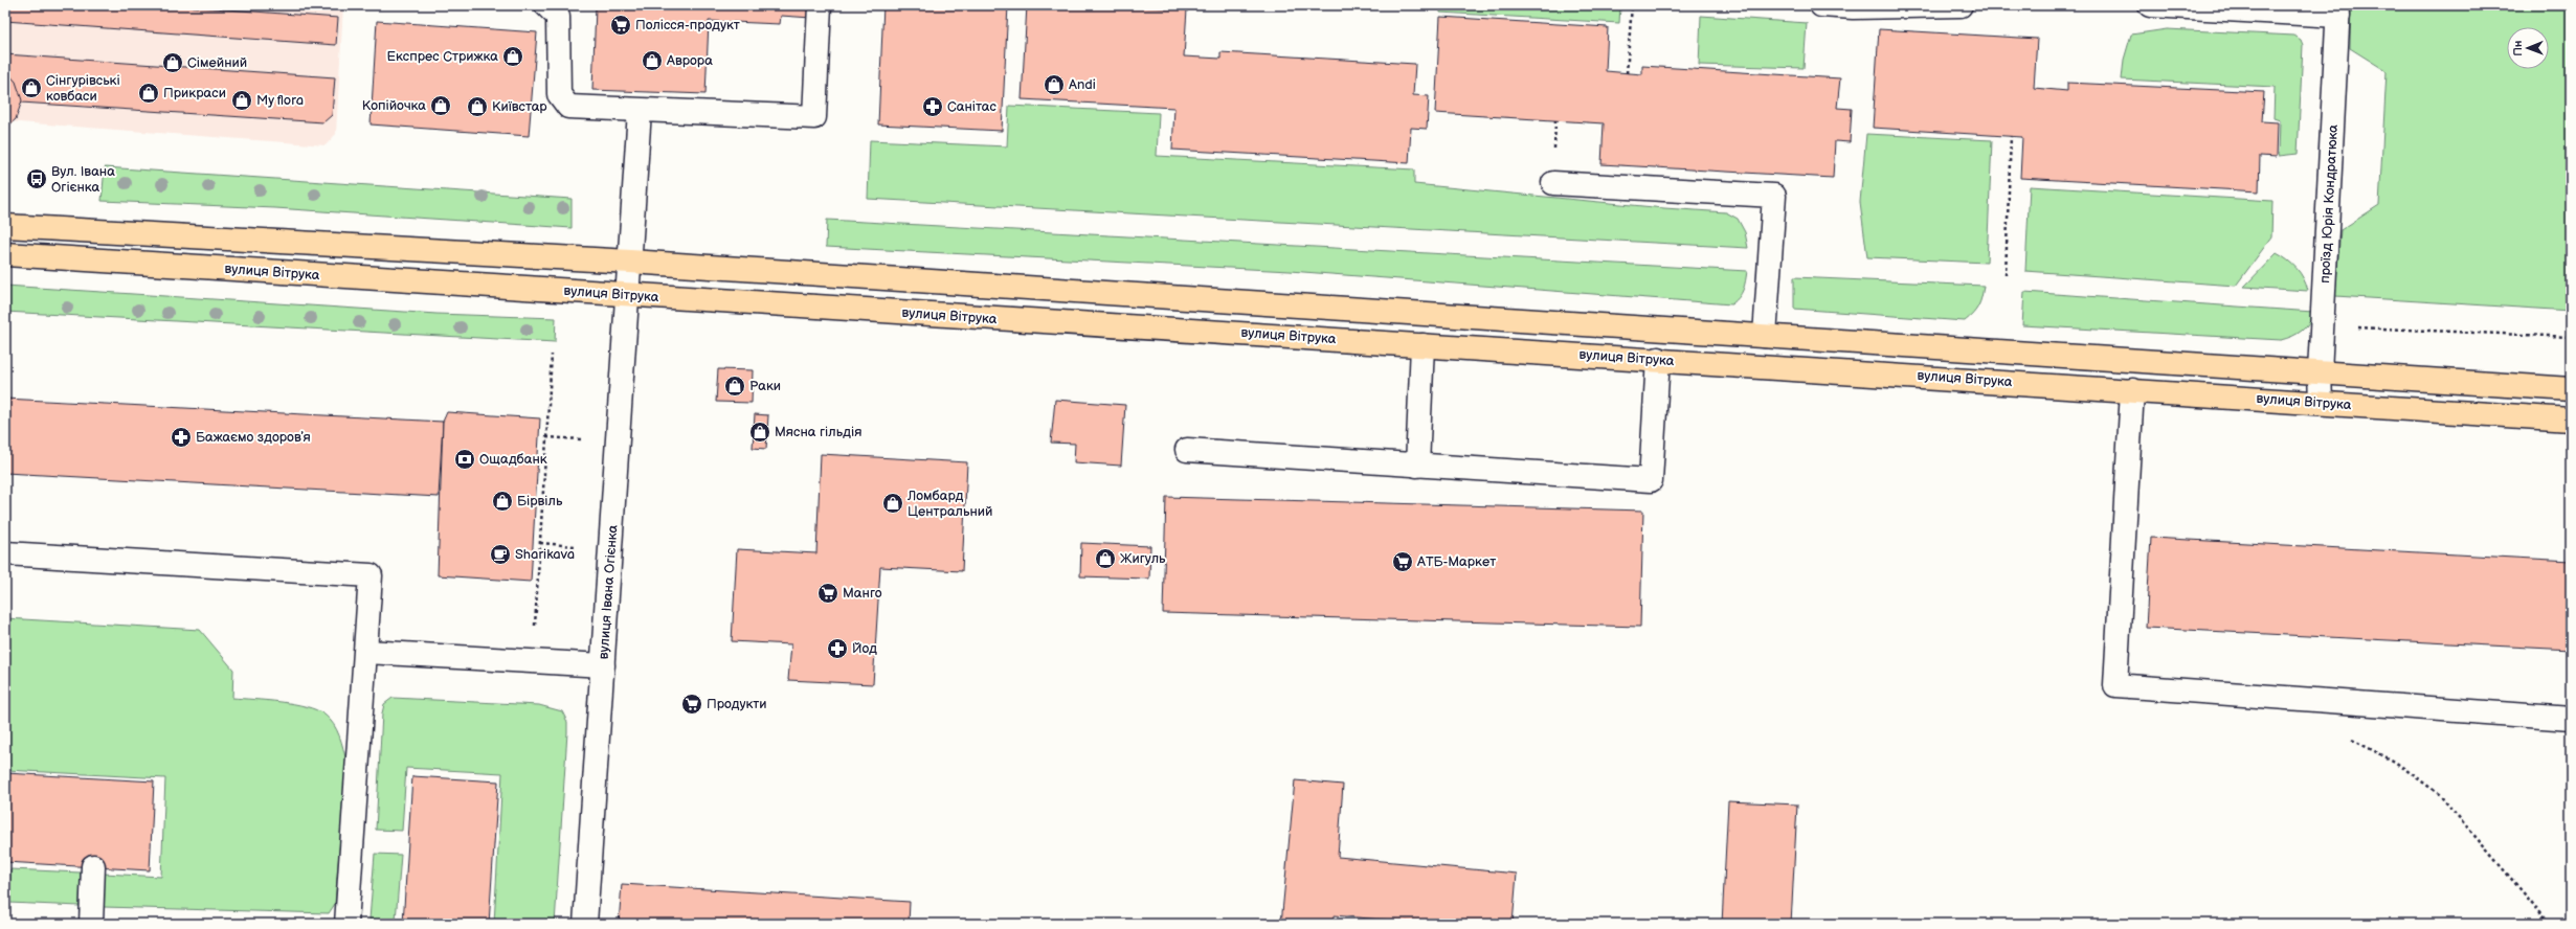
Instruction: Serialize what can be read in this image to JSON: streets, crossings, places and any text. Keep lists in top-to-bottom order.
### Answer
{
  "streets": {
    "main road": ["вулиця Вітрука"],
    "street": ["проїзд Юрія Кондратюка", "вулиця Івана Огієнка"]
  },
  "crossings": [
    ["проїзд Юрія Кондратюка", "вулиця Вітрука"],
    ["вулиця Вітрука", "вулиця Івана Огієнка"]
  ],
  "places": {
    "supermarket": [
      "Полісся-продукт",
      "АТБ-Маркет",
      "Манго",
      "Продукти"
    ],
    "shop": [
      "Експрес Стрижка",
      "Аврора",
      "Сімейний",
      "Andi",
      "Сінгурівські ковбаси",
      "Прикраси",
      "My flora",
      "Копійочка",
      "Київстар",
      "Раки",
      "Мясна гільдія",
      "Бірвіль",
      "Ломбард Центральний",
      "Жигуль"
    ],
    "pharmacy": ["Санітас", "Бажаємо здоровʼя", "Йод"],
    "bus stop": ["Вул. Івана Огієнка"],
    "bank": ["Ощадбанк"],
    "cafe": ["Sharikava"]
  },
  "north": "left"
}
